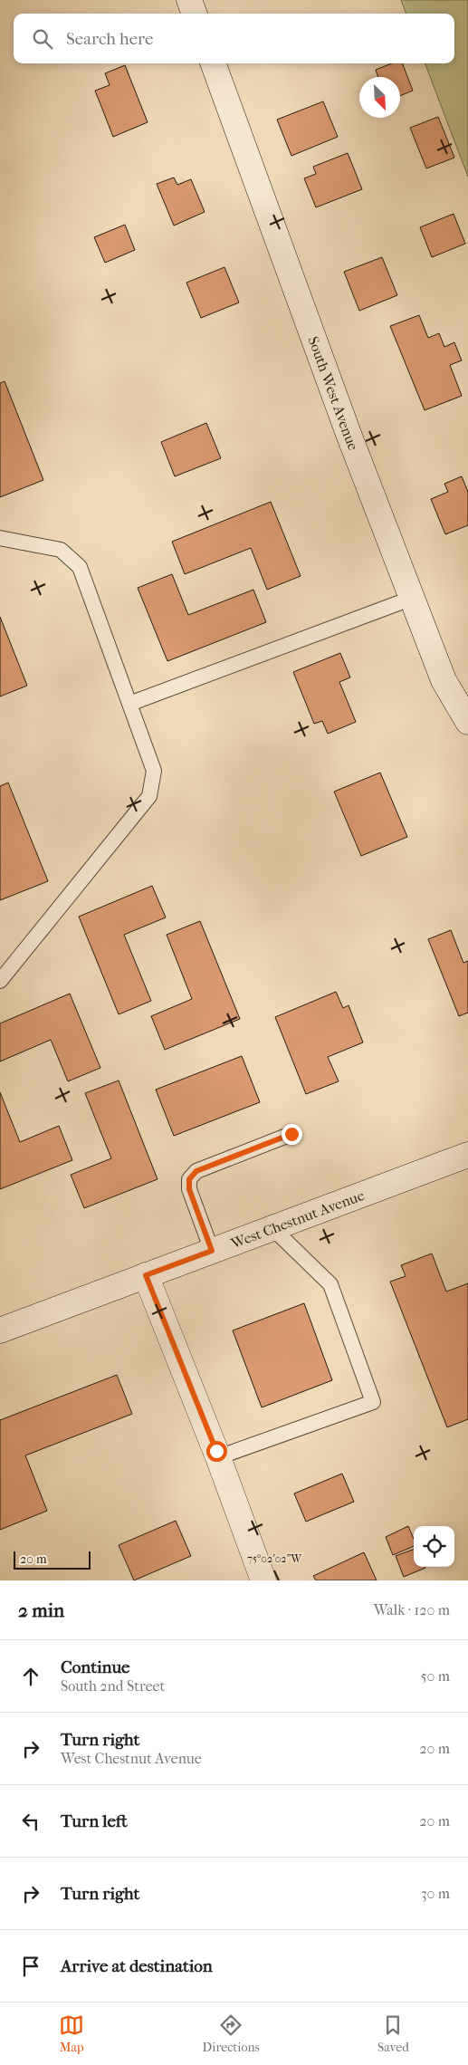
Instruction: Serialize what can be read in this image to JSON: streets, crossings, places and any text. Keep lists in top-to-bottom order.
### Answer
{
  "streets": {
    "street": ["South West Avenue", "West Chestnut Avenue"]
  },
  "scale_bar": "20 m",
  "north": "bottom right",
  "page": {
    "search": "Search here",
    "scale": "20 m",
    "heading": ["2 min", "Walk · 120 m"],
    "list": [
      ["Continue", "South 2nd Street", "50 m"],
      ["Turn right", "West Chestnut Avenue", "20 m"],
      ["Turn left", "20 m"],
      ["Turn right", "30 m"],
      "Arrive at destination"
    ],
    "nav": ["Map", "Directions", "Saved"]
  },
  "coordinates": ["75°02'02\"W"]
}
